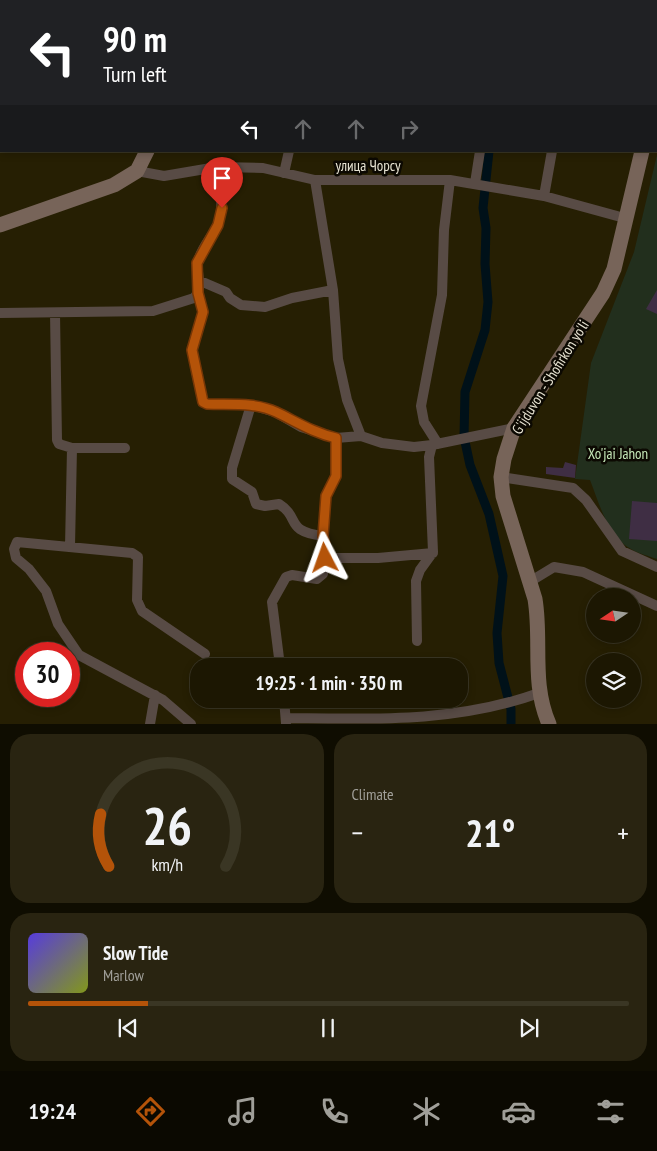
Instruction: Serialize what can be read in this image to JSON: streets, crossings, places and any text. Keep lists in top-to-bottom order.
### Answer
{
  "streets": {
    "main road": ["G'ijduvon - Shofirkon yo'li"],
    "street": ["улица Чорсу"]
  },
  "crossings": [
    ["улица Чорсу", "G'ijduvon - Shofirkon yo'li"]
  ],
  "parks": ["Xo'jai Jahon"],
  "north": "left",
  "page": {
    "turn": ["90 m", "Turn left"],
    "limit": "30",
    "trip": "19:25 · 1 min · 350 m",
    "tile": "Climate",
    "heat": ["−", "21°", "+"],
    "song": ["Slow Tide", "Marlow"],
    "tabs": "19:24",
    "gauge": ["26", "km/h"]
  }
}
